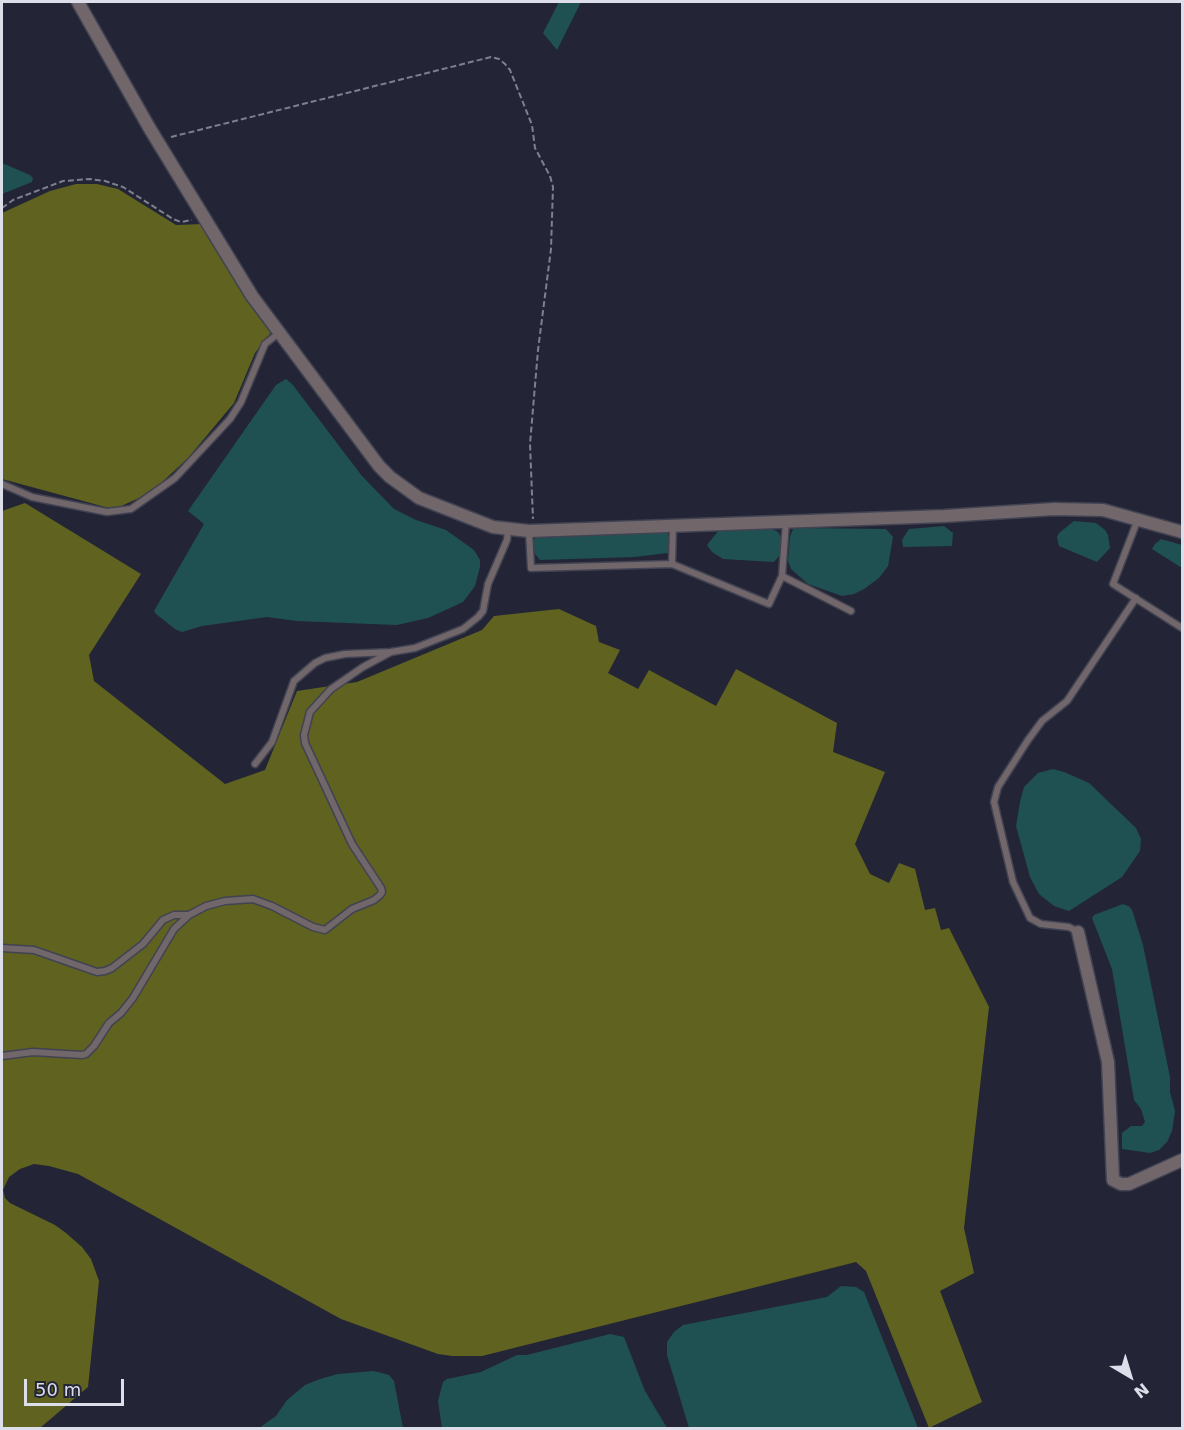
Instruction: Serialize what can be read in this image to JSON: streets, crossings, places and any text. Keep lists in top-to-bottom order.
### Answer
{
  "scale_bar": "50 m",
  "north": "bottom right"
}
